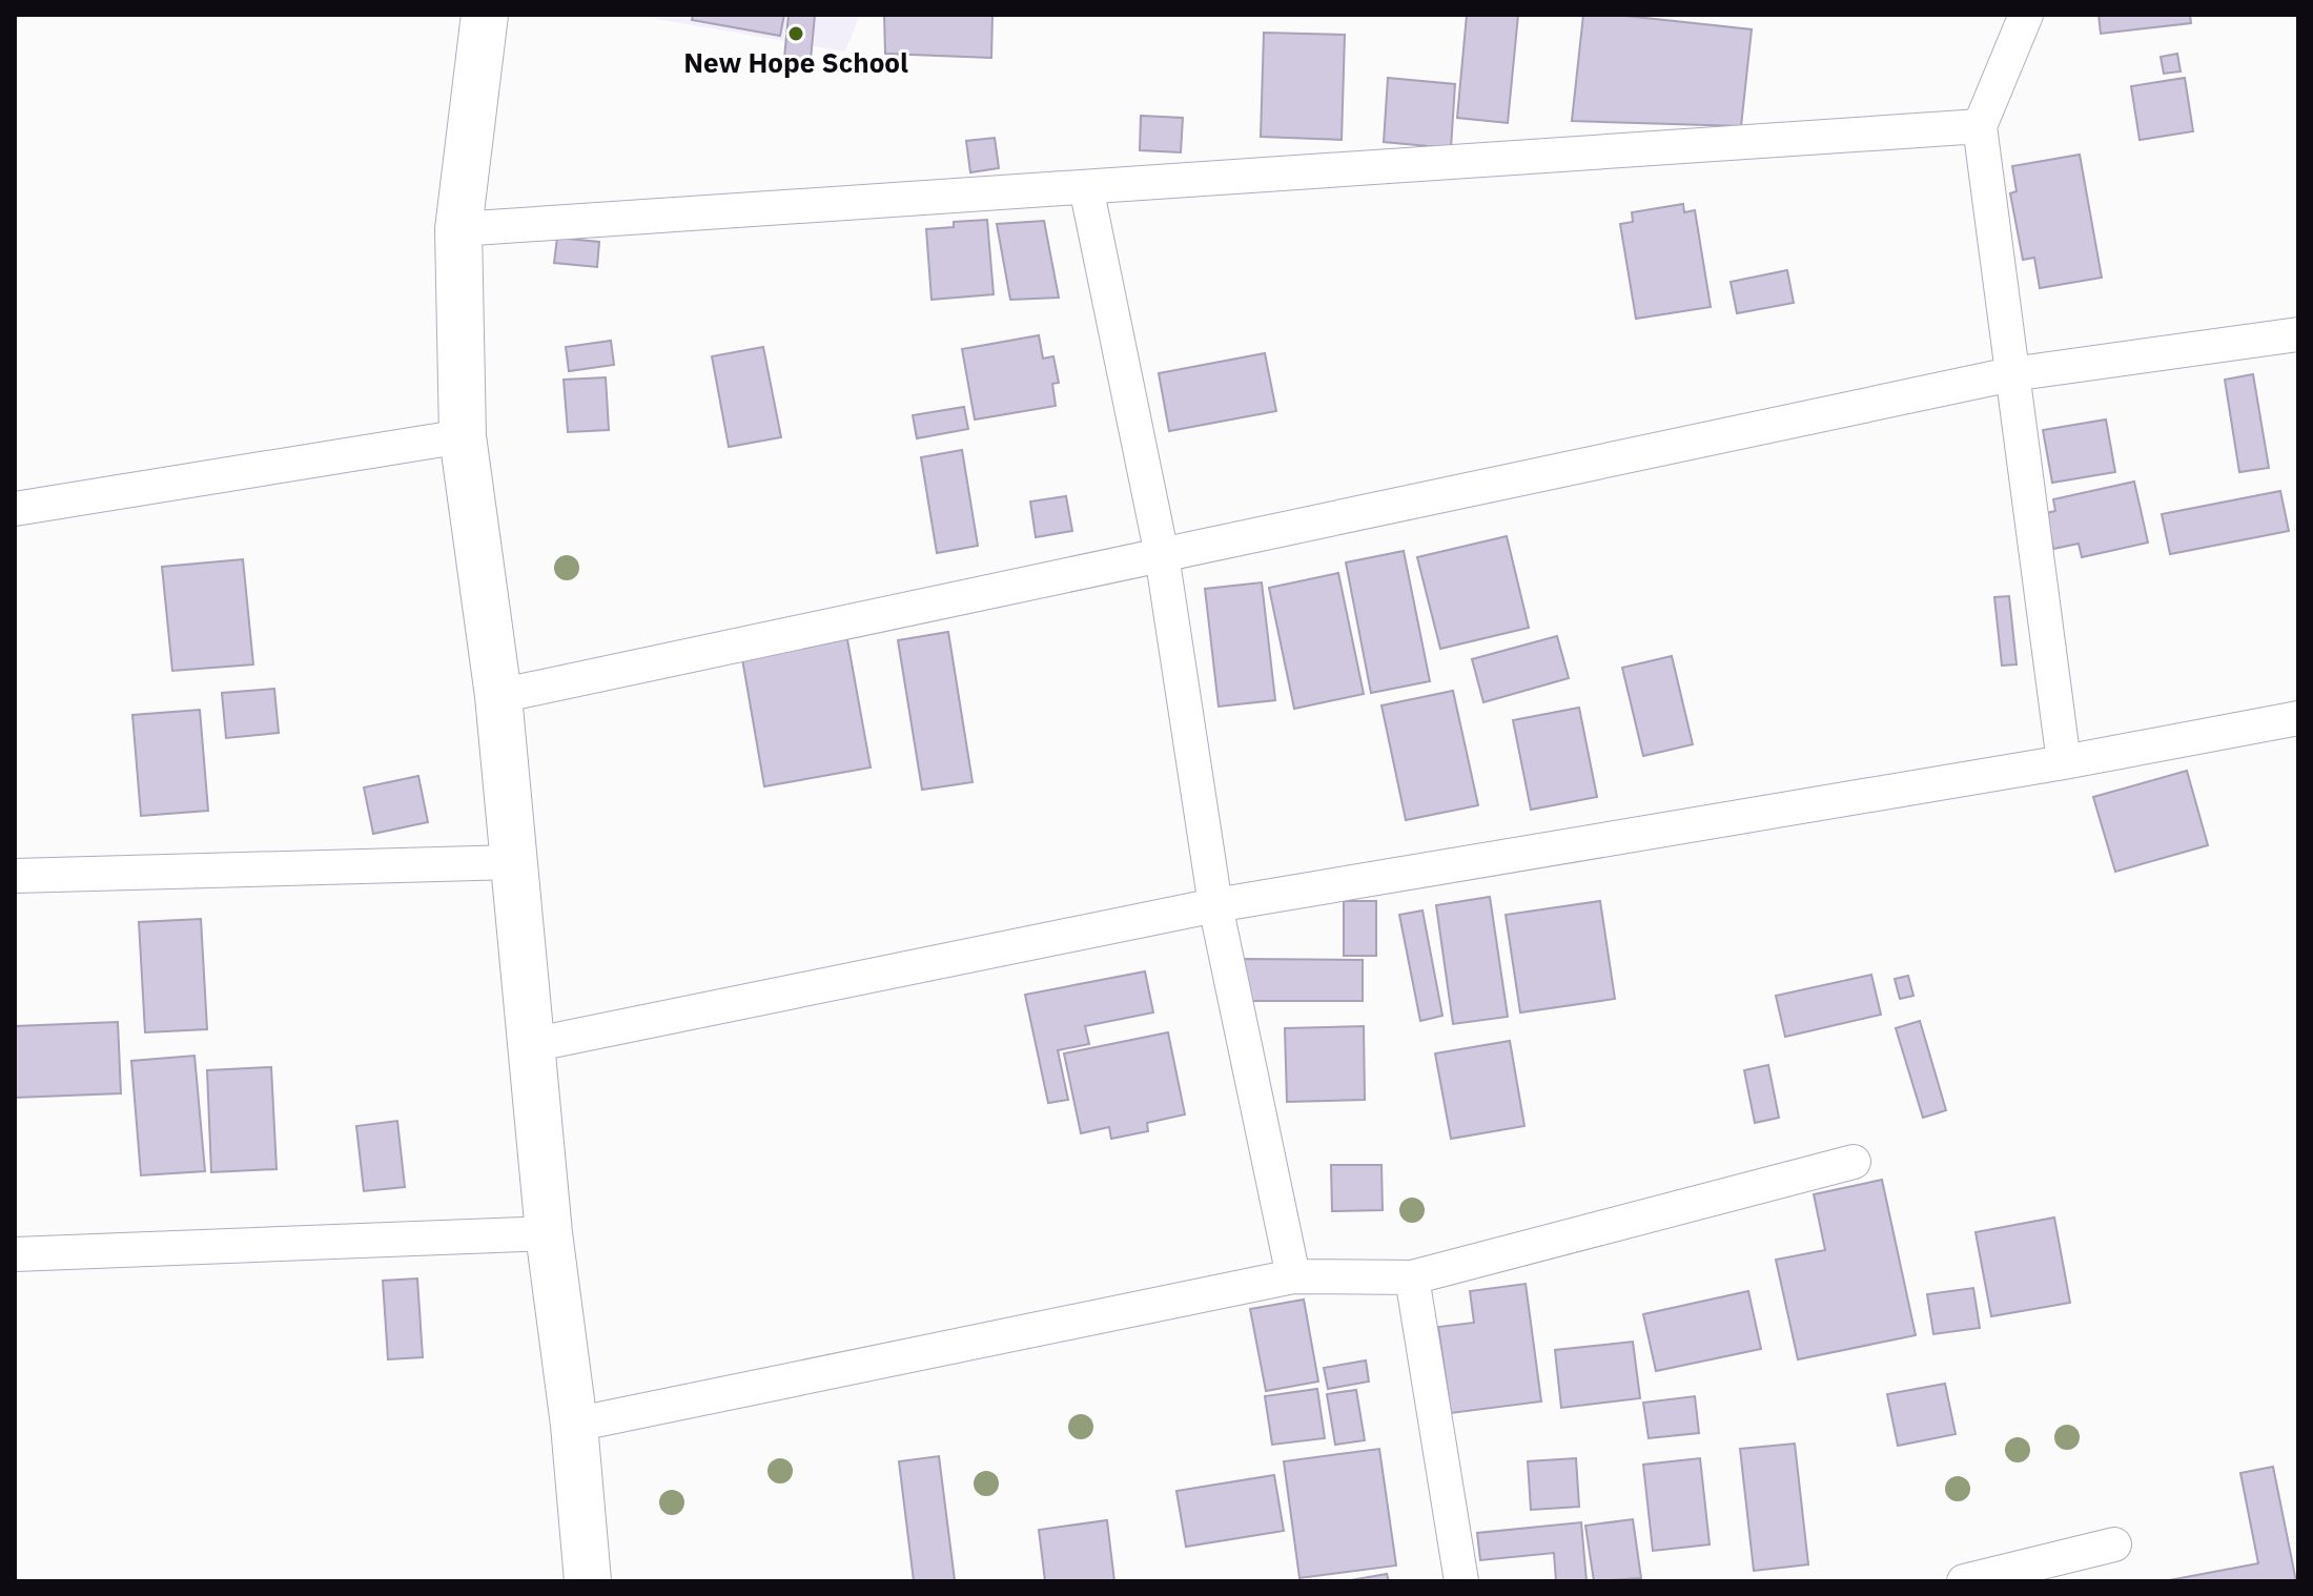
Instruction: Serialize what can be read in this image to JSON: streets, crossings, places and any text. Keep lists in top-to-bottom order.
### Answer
{
  "places": ["New Hope School"]
}
